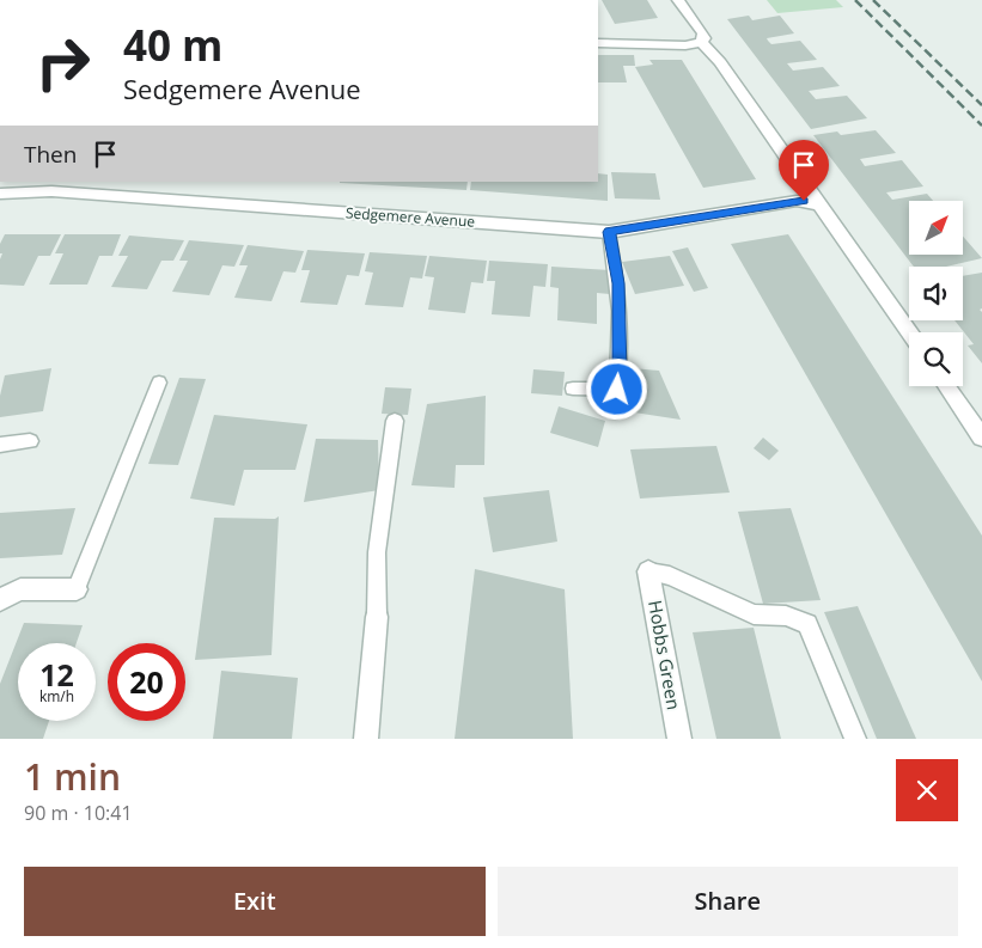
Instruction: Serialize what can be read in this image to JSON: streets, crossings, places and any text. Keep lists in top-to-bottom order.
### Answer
{
  "streets": {
    "street": ["Sedgemere Avenue", "Hobbs Green"]
  },
  "north": "top right",
  "page": {
    "turn": ["40 m", "Sedgemere Avenue"],
    "then": "Then",
    "speed": "12 km/h",
    "limit": "20",
    "heading": ["1 min", "90 m · 10:41"],
    "buttons": ["Exit", "Share"]
  }
}
